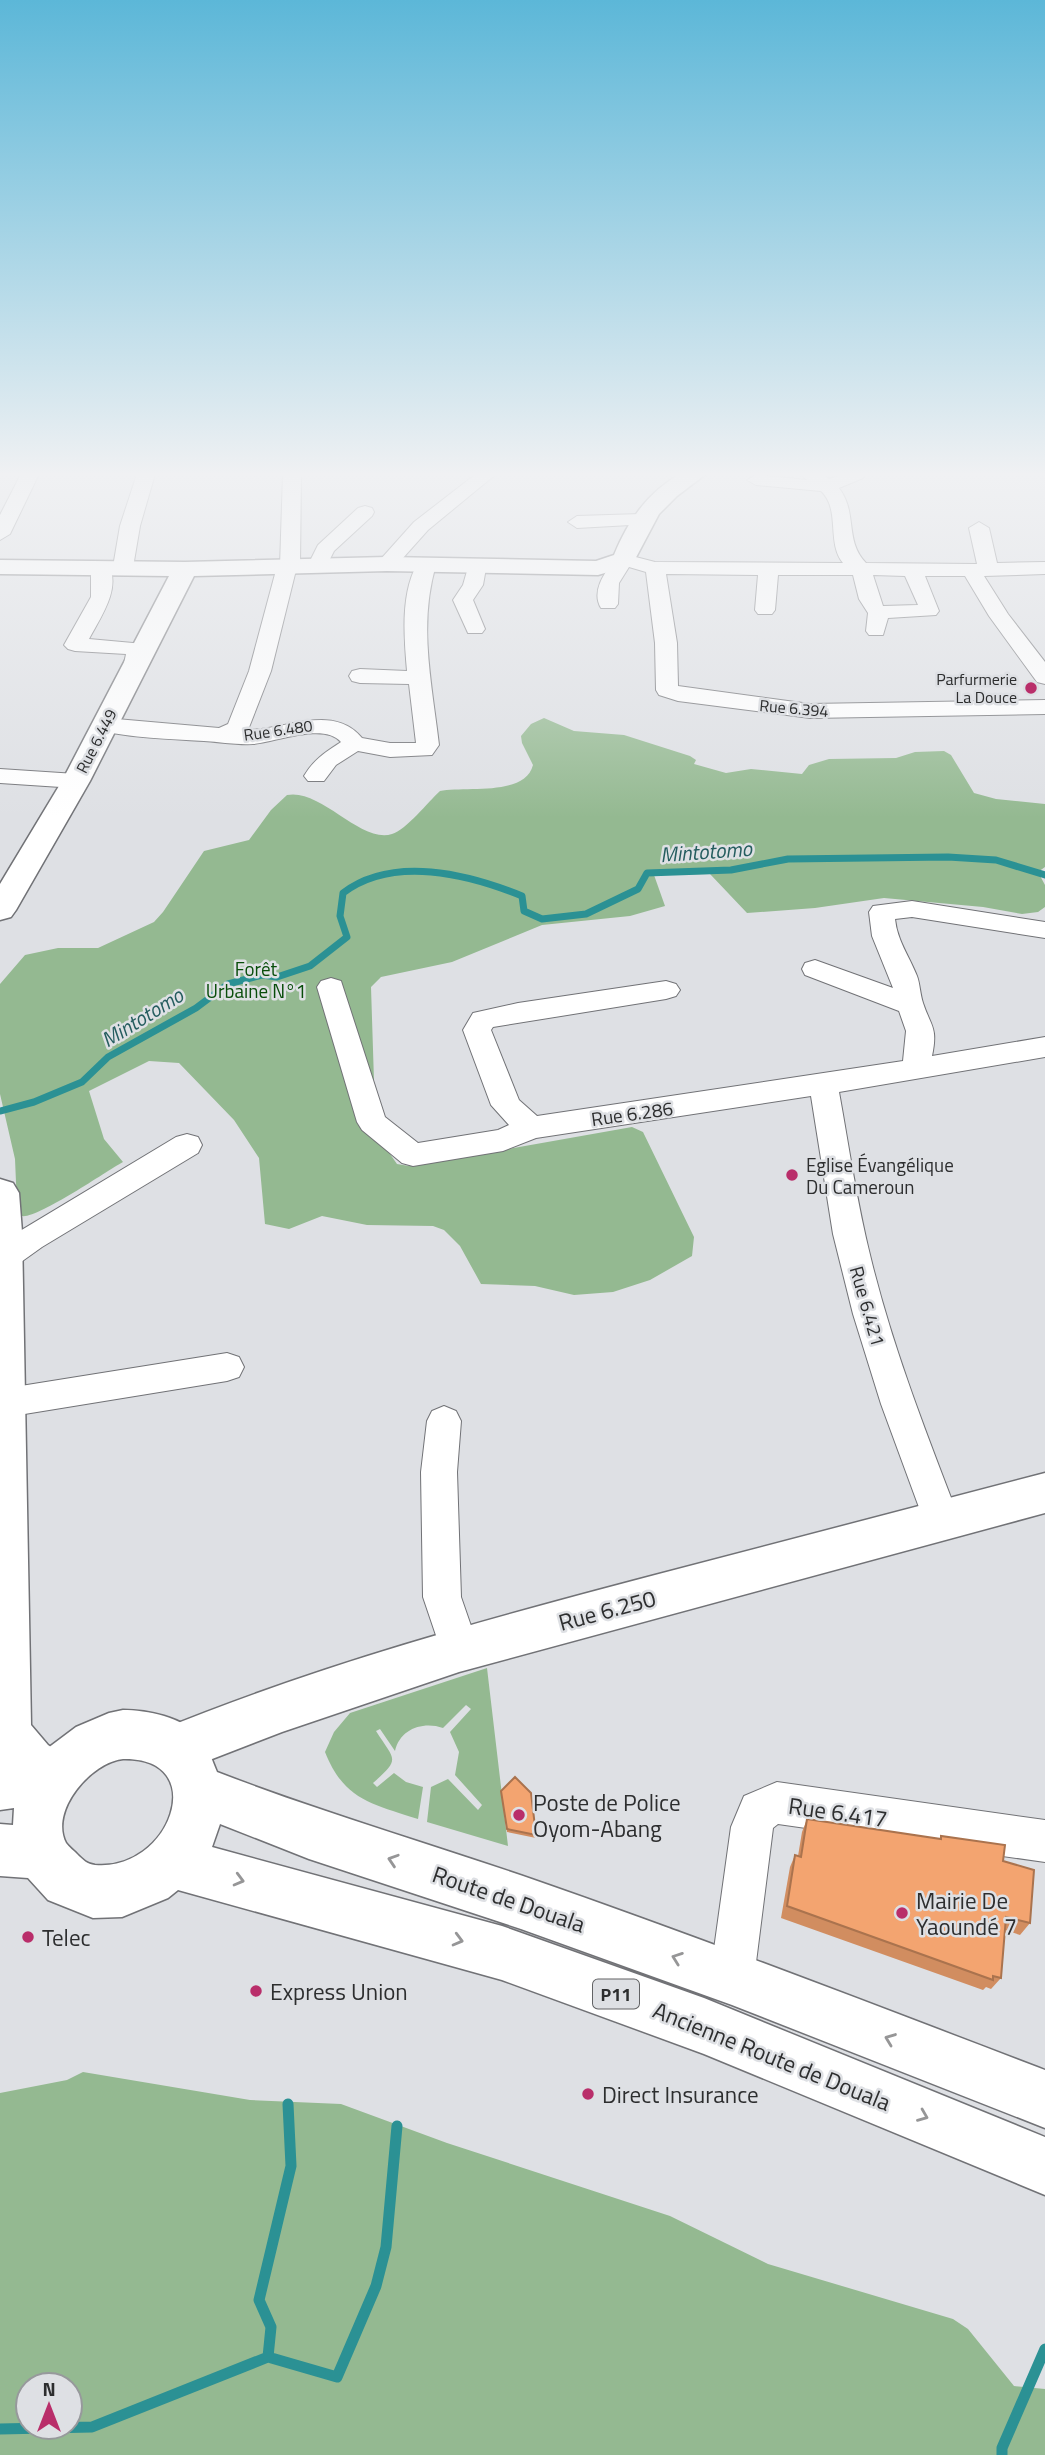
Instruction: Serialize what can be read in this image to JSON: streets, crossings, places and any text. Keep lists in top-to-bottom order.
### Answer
{
  "streets": {
    "street": [
      "Rue 6.394",
      "Rue 6.480",
      "Rue 6.449",
      "Rue 6.286",
      "Rue 6.421",
      "Rue 6.250",
      "Rue 6.417",
      "Route de Douala",
      "P11",
      "Ancienne Route de Douala"
    ]
  },
  "crossings": [
    ["Rue 6.480", "Rue 6.449"],
    ["Rue 6.286", "Rue 6.421"],
    ["Rue 6.421", "Rue 6.250"],
    ["Rue 6.250", "Route de Douala"],
    ["Rue 6.250", "Ancienne Route de Douala"],
    ["Rue 6.417", "Route de Douala"],
    ["Route de Douala", "Ancienne Route de Douala"]
  ],
  "one_way": ["Route de Douala", "Ancienne Route de Douala"],
  "water": ["Mintotomo"],
  "parks": ["Forêt Urbaine N°1"],
  "places": [
    "Parfurmerie La Douce",
    "Eglise Évangélique Du Cameroun",
    "Poste de Police Oyom-Abang",
    "Mairie De Yaoundé 7",
    "Telec",
    "Express Union",
    "Direct Insurance"
  ],
  "north": "top"
}
